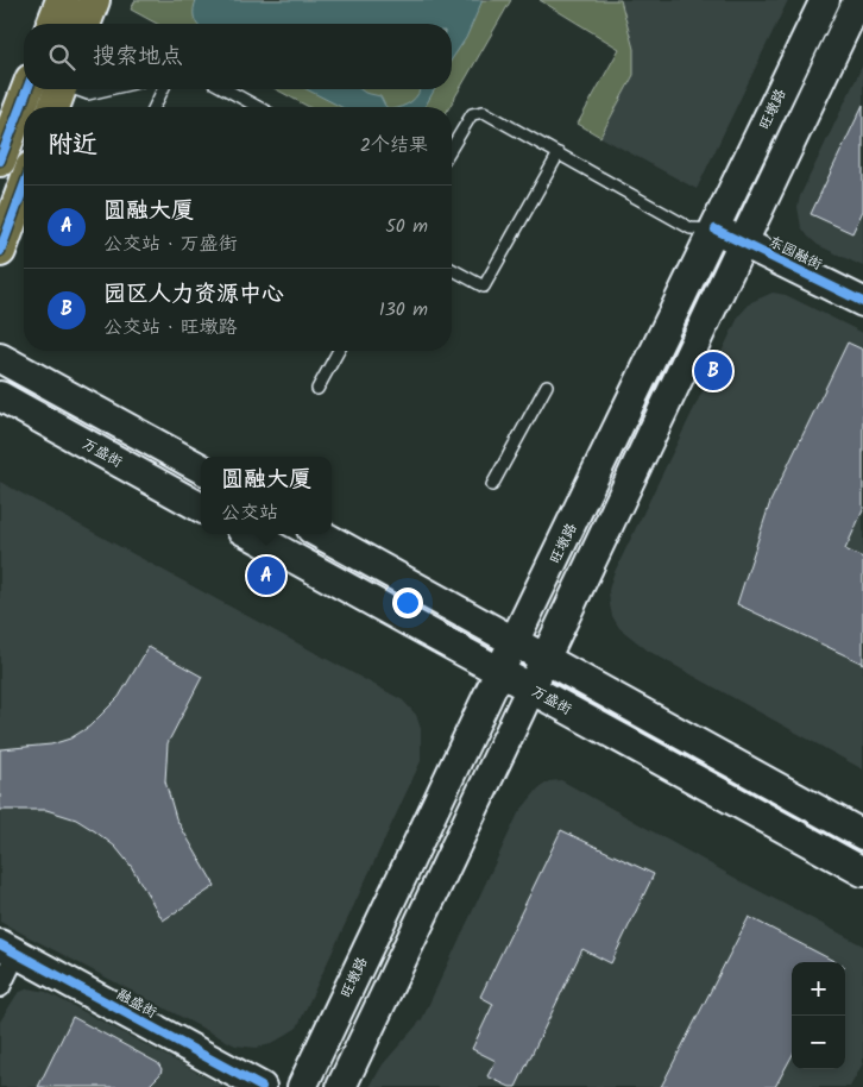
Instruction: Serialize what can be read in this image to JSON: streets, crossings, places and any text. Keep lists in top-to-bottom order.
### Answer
{
  "streets": {
    "main road": [
      "旺墩路",
      "东园融街",
      "万盛街",
      "融盛街"
    ]
  },
  "crossings": [
    ["旺墩路", "东园融街"],
    ["旺墩路", "万盛街"]
  ],
  "page": {
    "search": "搜索地点",
    "heading": ["附近", "2个结果"],
    "list": [
      {
        "mark": "A",
        "name": "圆融大厦",
        "note": "公交站 · 万盛街",
        "value": "50 m"
      },
      {
        "mark": "B",
        "name": "园区人力资源中心",
        "note": "公交站 · 旺墩路",
        "value": "130 m"
      }
    ],
    "pins": ["B", "A"],
    "popup": ["圆融大厦", "公交站"],
    "map_buttons": ["+", "−"]
  }
}
